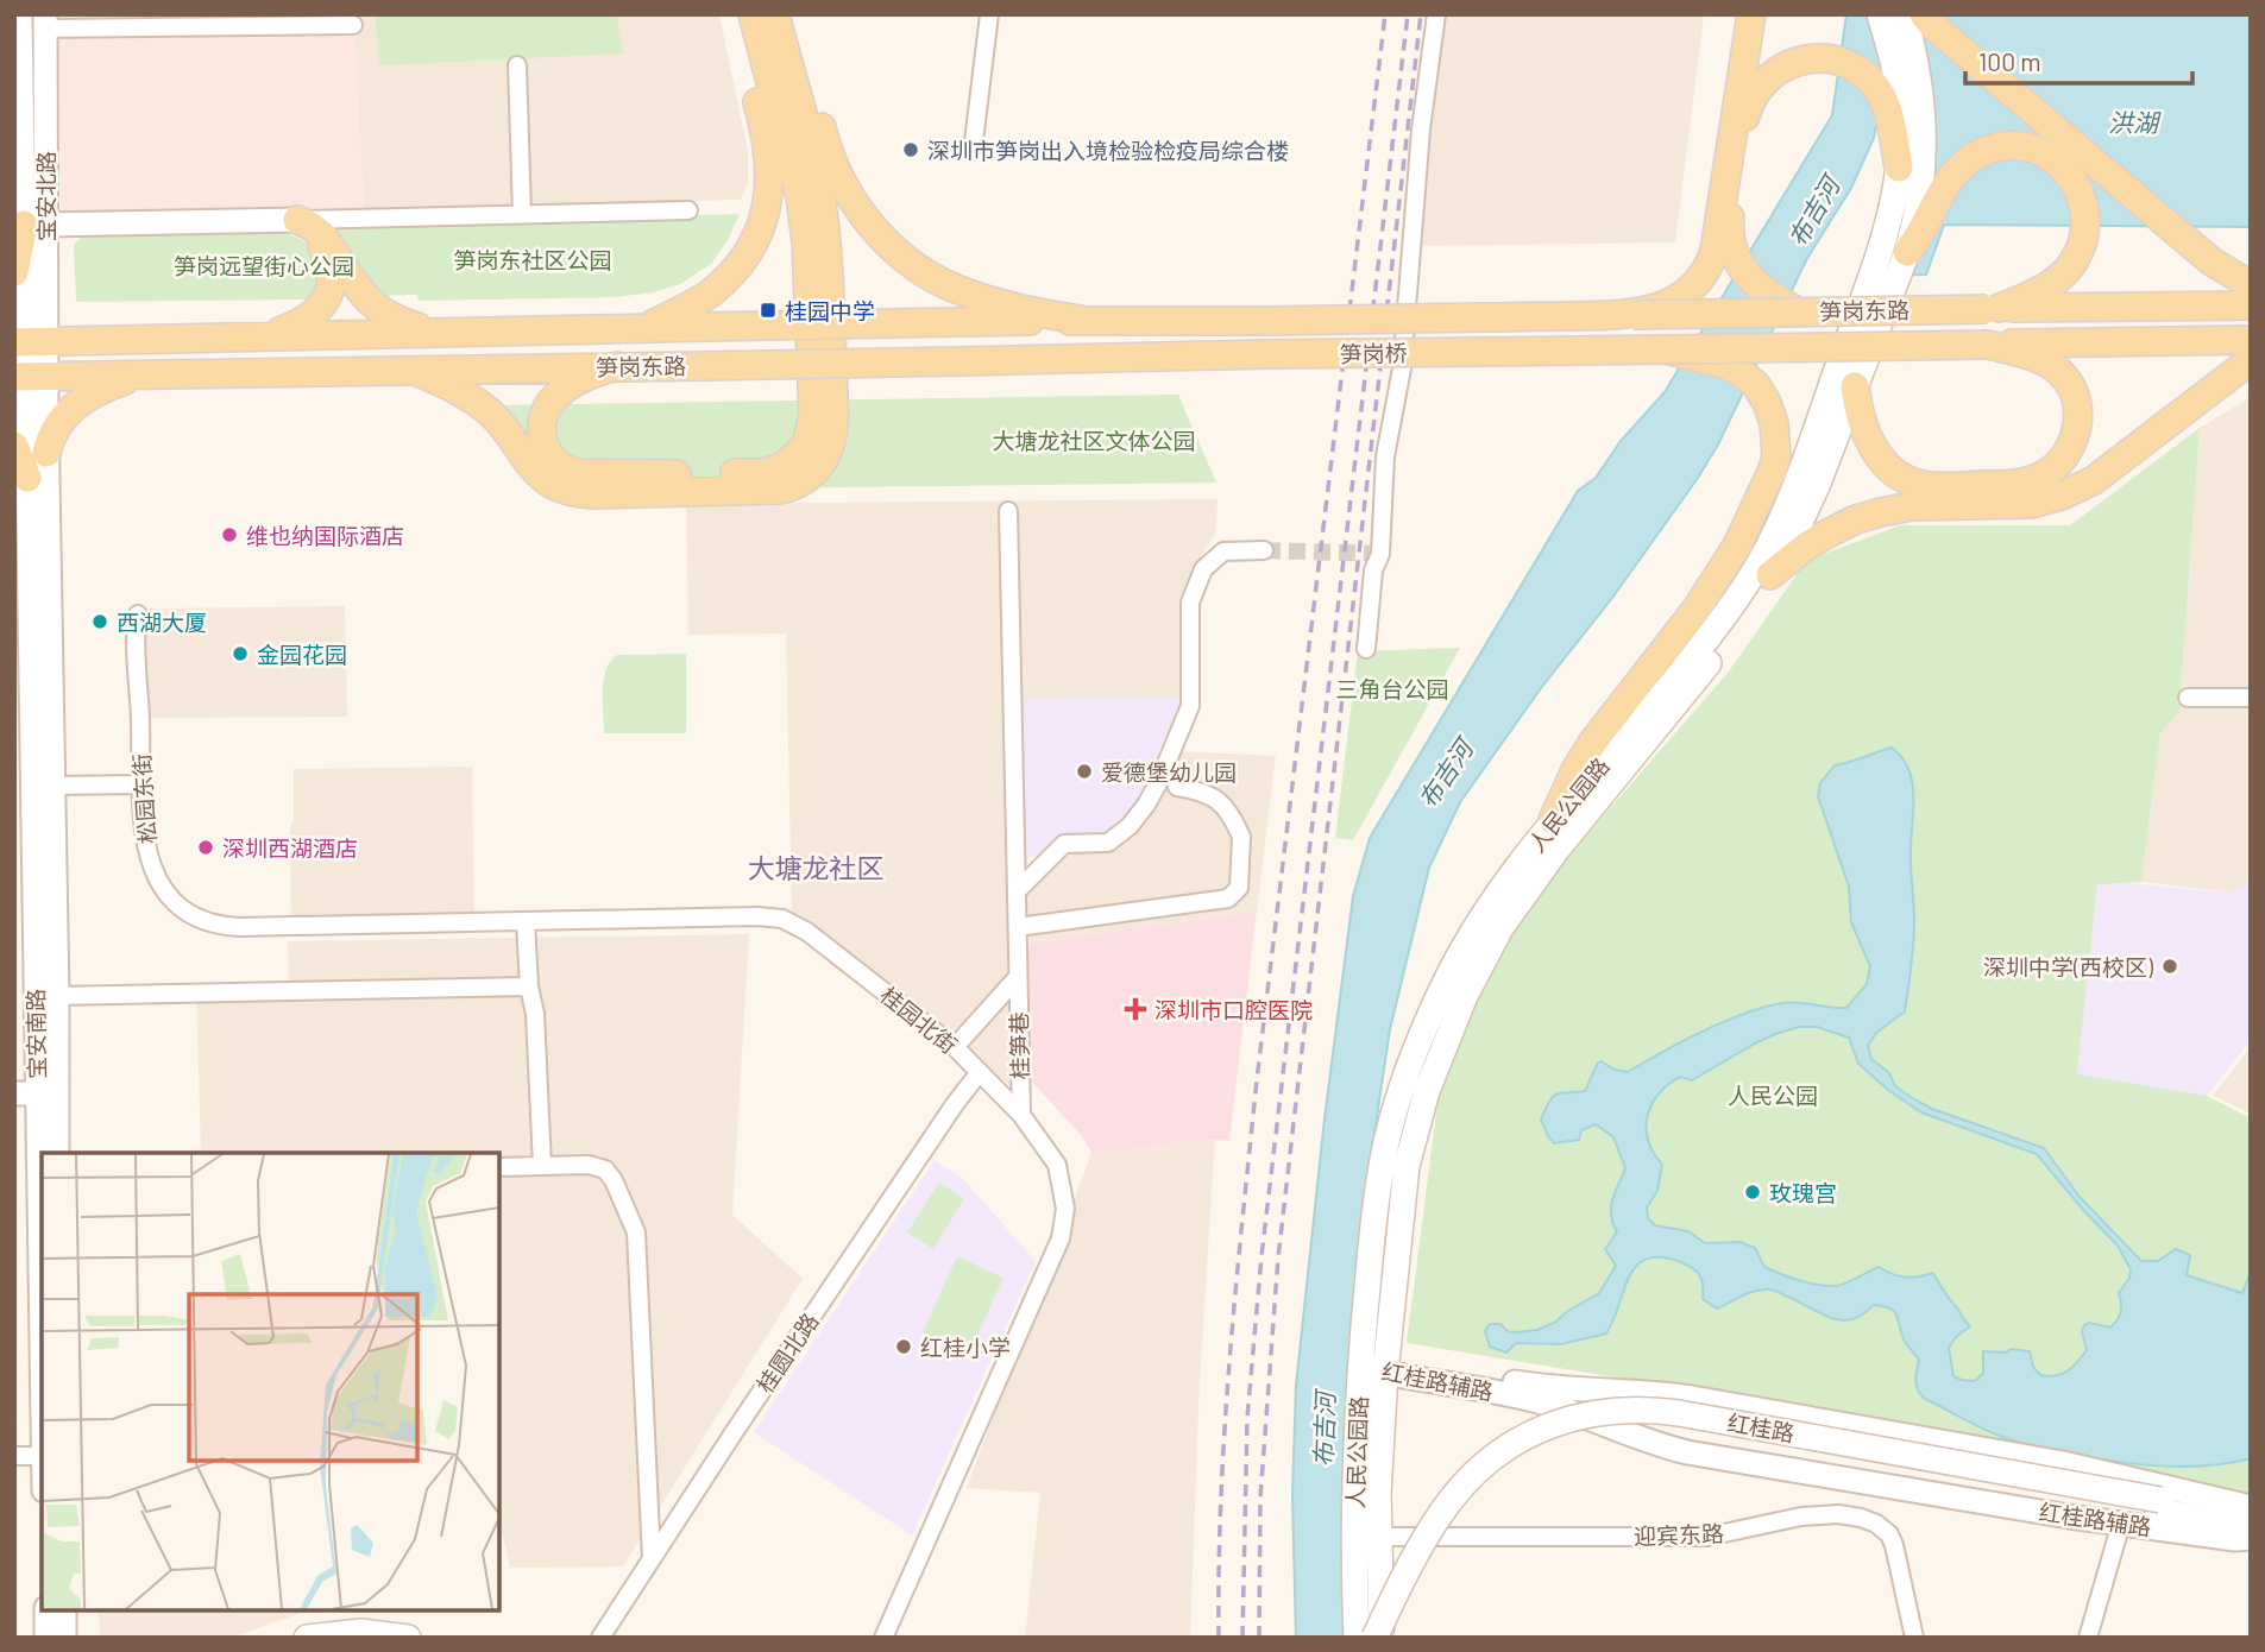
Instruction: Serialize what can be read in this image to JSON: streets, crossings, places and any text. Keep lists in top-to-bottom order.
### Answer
{
  "streets": {
    "main road": [
      "笋岗东路",
      "笋岗桥",
      "人民公园路",
      "红桂路"
    ],
    "street": [
      "宝安北路",
      "松园东街",
      "桂园北街",
      "宝安南路",
      "桂笋巷",
      "桂圆北路",
      "红桂路辅路",
      "迎宾东路"
    ]
  },
  "crossings": [
    ["宝安北路", "笋岗东路"],
    ["宝安北路", "宝安南路"],
    ["笋岗东路", "笋岗桥"],
    ["笋岗东路", "宝安南路"],
    ["松园东街", "桂园北街"],
    ["人民公园路", "红桂路辅路"],
    ["人民公园路", "迎宾东路"],
    ["桂园北街", "桂笋巷"],
    ["桂园北街", "桂圆北路"],
    ["红桂路辅路", "红桂路"]
  ],
  "districts": ["大塘龙社区"],
  "water": ["洪湖", "布吉河"],
  "parks": [
    "笋岗东社区公园",
    "笋岗远望街心公园",
    "大塘龙社区文体公园",
    "三角台公园",
    "人民公园"
  ],
  "places": {
    "other": [
      "深圳市笋岗出入境检验检疫局综合楼",
      "维也纳国际酒店",
      "西湖大厦",
      "金园花园",
      "爱德堡幼儿园",
      "深圳西湖酒店",
      "深圳中学(西校区)",
      "玫瑰宫",
      "红桂小学"
    ],
    "transit": ["桂园中学"],
    "health": ["深圳市口腔医院"]
  },
  "scale_bar": "100 m"
}
